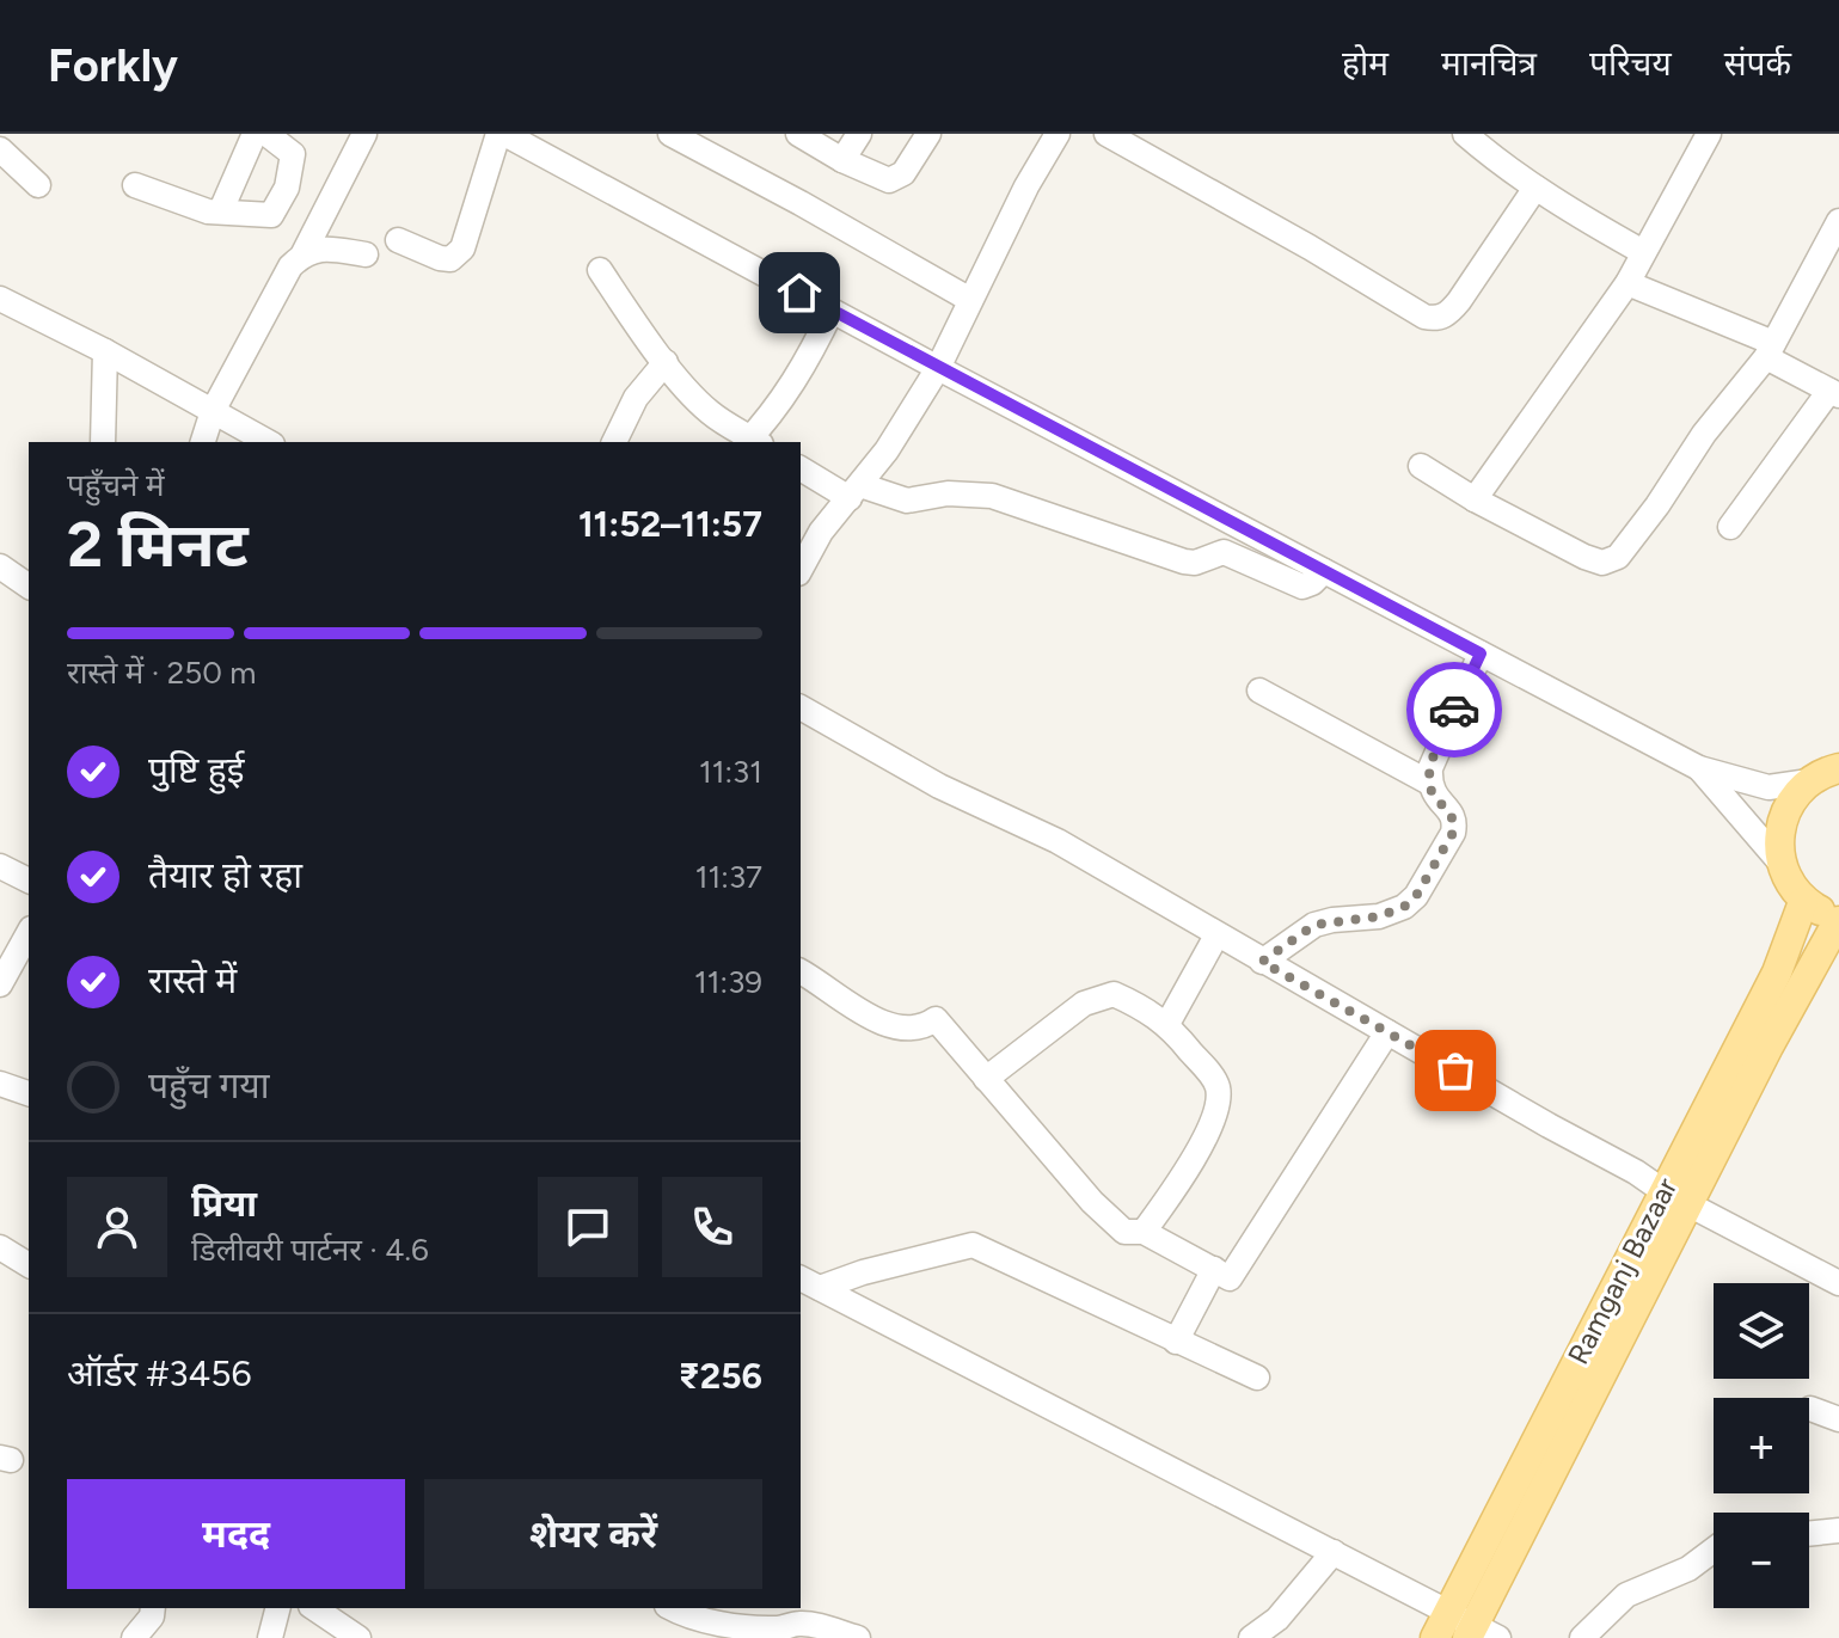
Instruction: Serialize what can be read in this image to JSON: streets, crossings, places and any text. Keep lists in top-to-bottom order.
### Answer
{
  "streets": {
    "main road": ["Ramganj Bazaar"]
  },
  "page": {
    "header": "Forkly",
    "nav": [
      "होम",
      "मानचित्र",
      "परिचय",
      "संपर्क"
    ],
    "heading": ["2 मिनट", "पहुँचने में", "11:52–11:57"],
    "panel": [
      "प्रिया",
      "डिलीवरी पार्टनर · 4.6",
      "ऑर्डर #3456",
      "₹256"
    ],
    "bar": "रास्ते में · 250 m",
    "list": [
      ["पुष्टि हुई", "11:31"],
      ["तैयार हो रहा", "11:37"],
      ["रास्ते में", "11:39"],
      "पहुँच गया"
    ],
    "map_buttons": ["+", "−"],
    "buttons": ["मदद", "शेयर करें"]
  }
}
